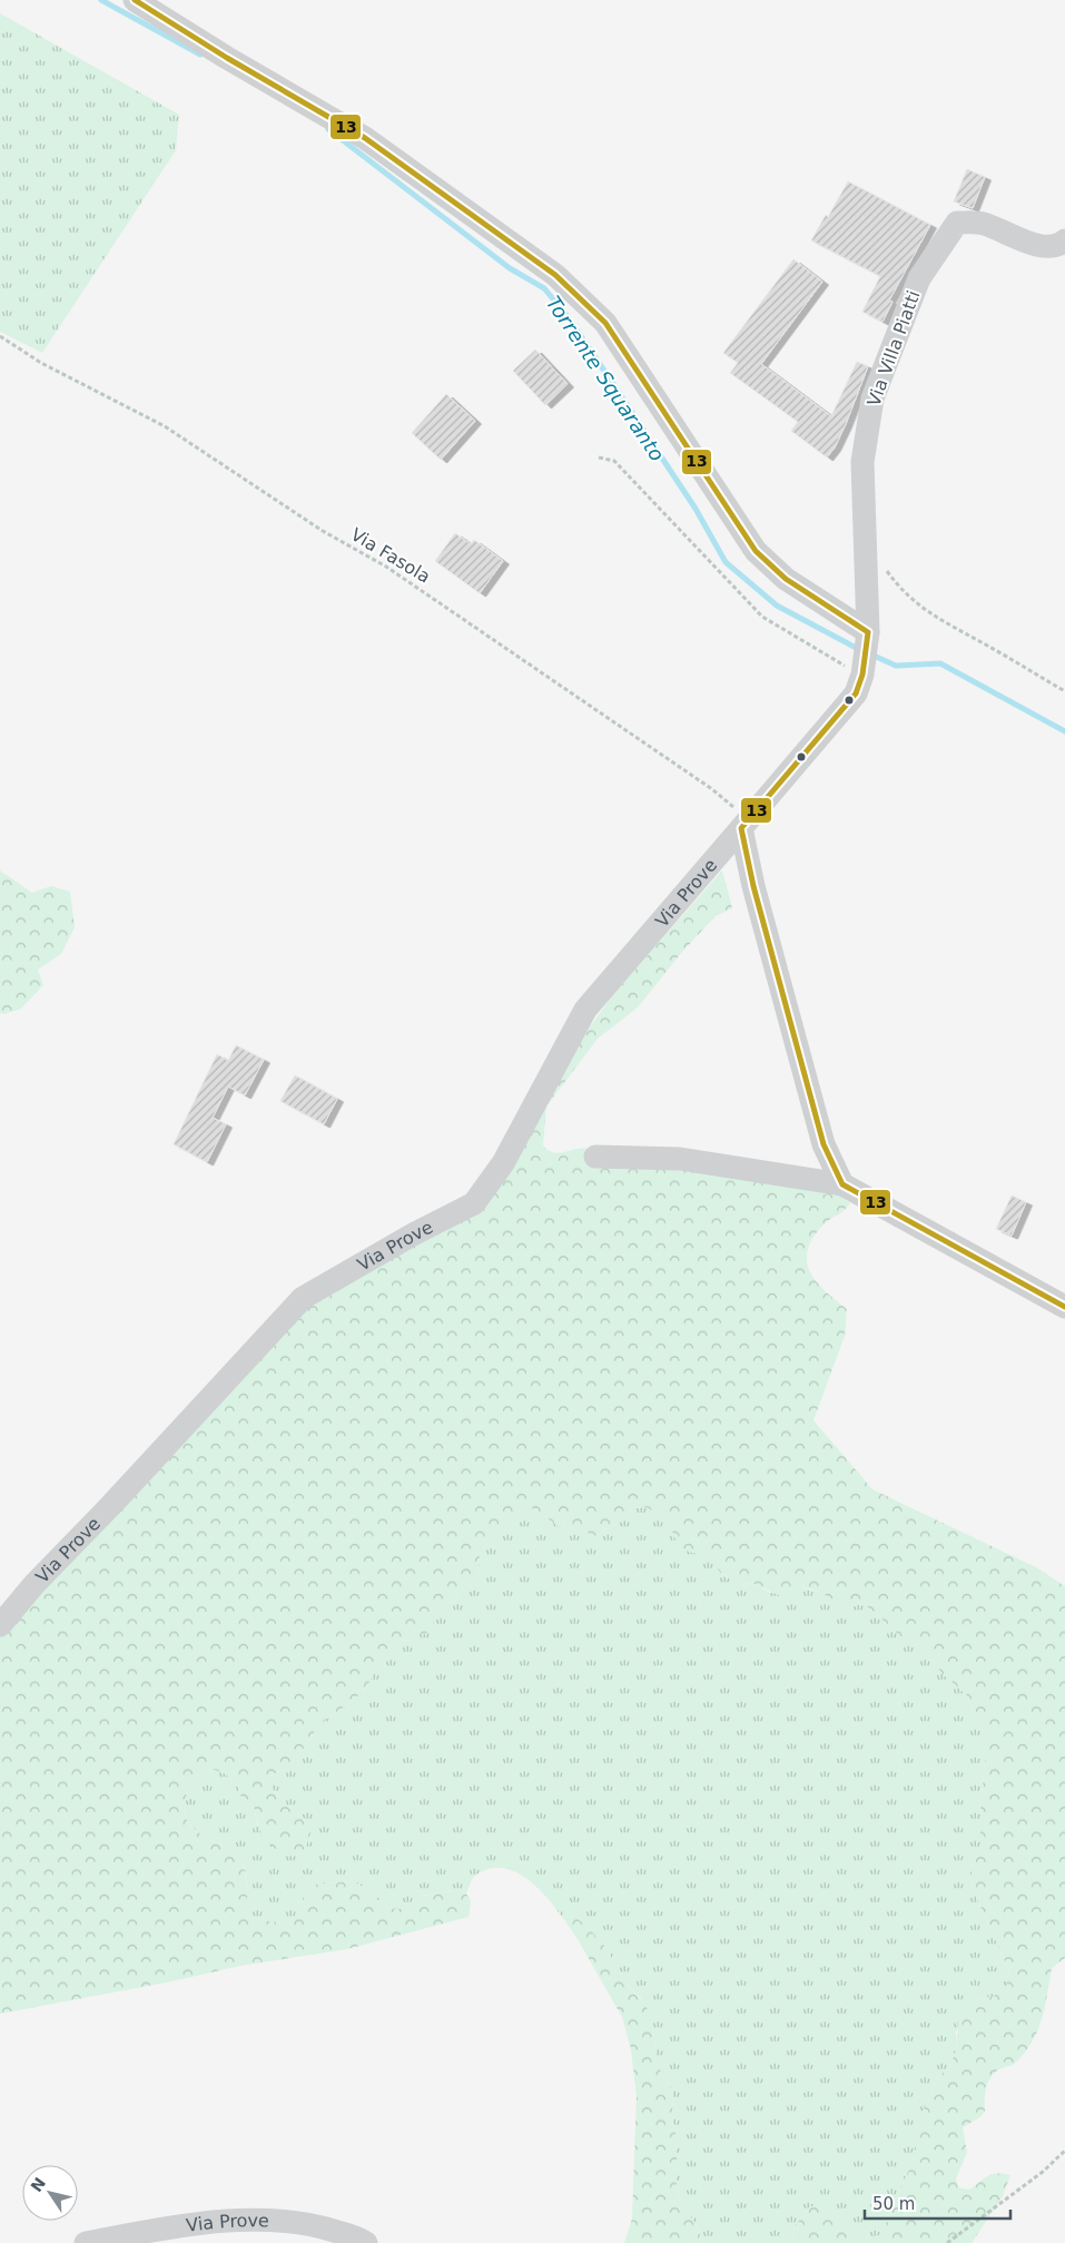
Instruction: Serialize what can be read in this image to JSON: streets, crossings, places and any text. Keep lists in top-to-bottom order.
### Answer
{
  "streets": {
    "street": ["Via Villa Piatti", "Via Prove"],
    "path": ["Via Fasola"]
  },
  "crossings": [
    ["Via Villa Piatti", "Via Prove"],
    ["Via Fasola", "Via Prove"]
  ],
  "water": ["Torrente Squaranto"],
  "lines": ["transit line 13"],
  "scale_bar": "50 m",
  "north": "top left"
}
